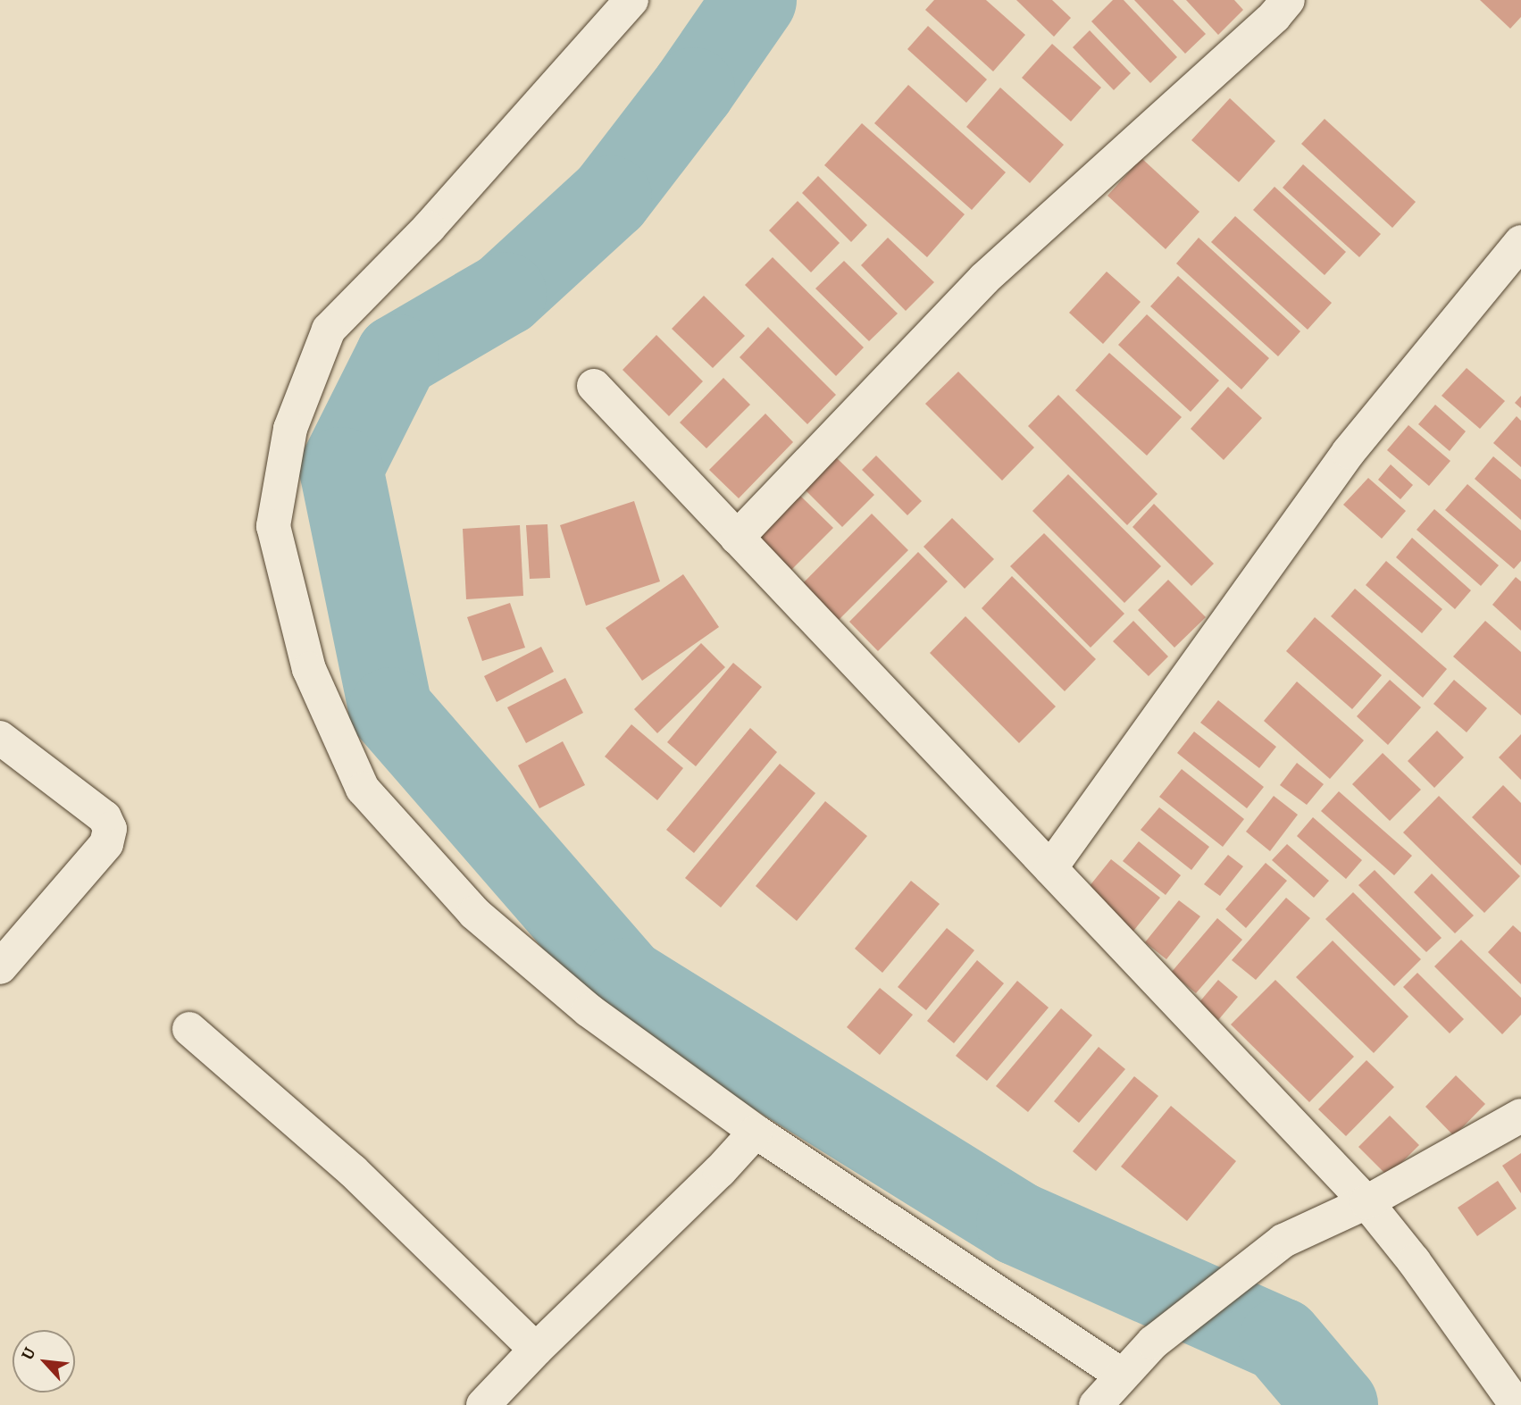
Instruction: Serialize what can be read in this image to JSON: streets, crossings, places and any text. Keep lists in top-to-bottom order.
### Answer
{
  "north": "top left"
}
